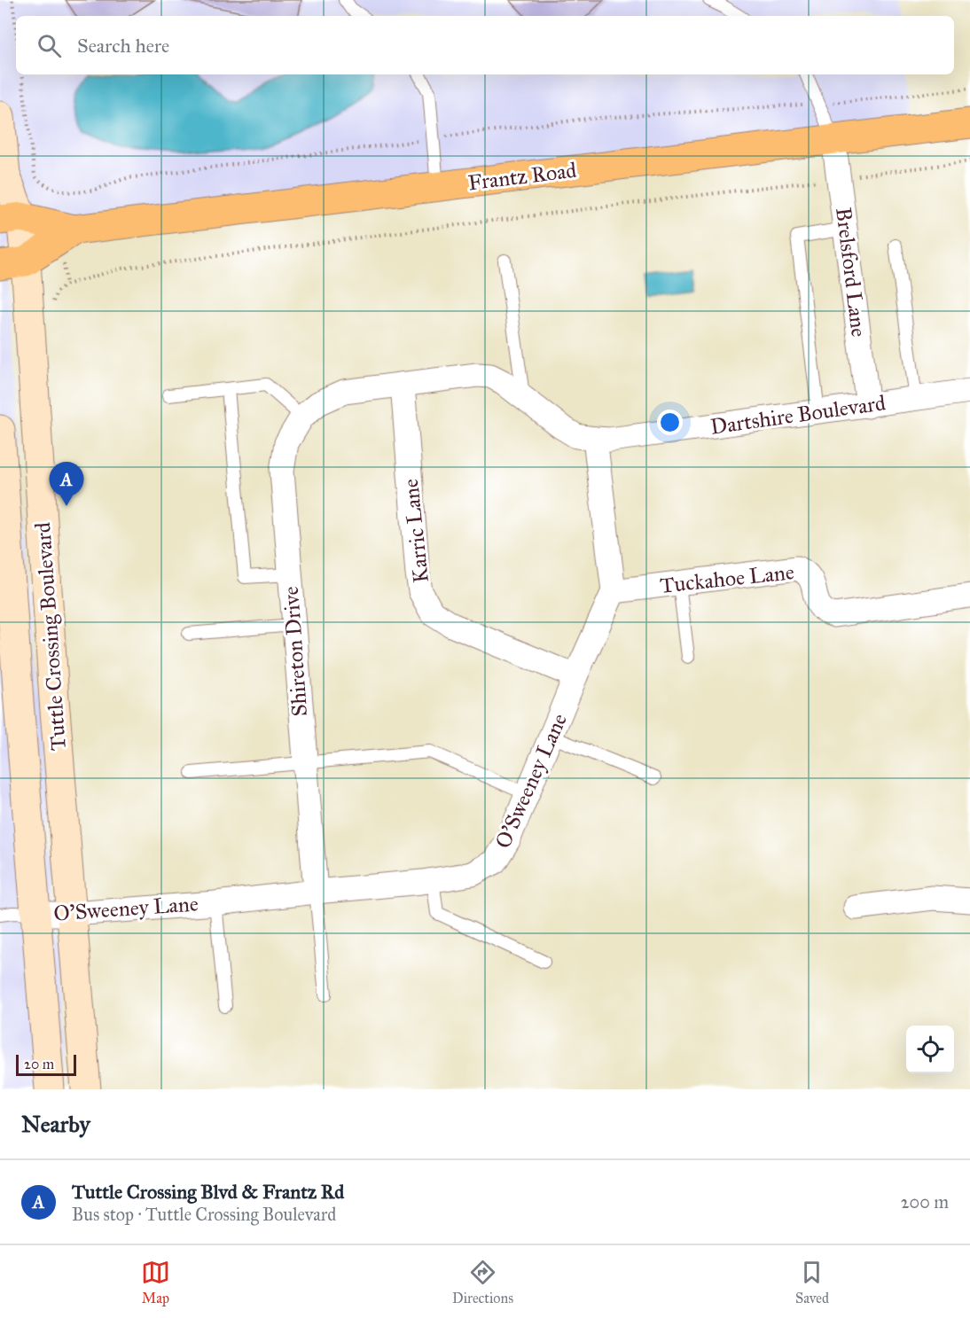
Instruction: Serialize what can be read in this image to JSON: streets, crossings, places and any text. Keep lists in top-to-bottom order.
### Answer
{
  "streets": {
    "main road": ["Frantz Road", "Tuttle Crossing Boulevard"],
    "street": [
      "Brelsford Lane",
      "Dartshire Boulevard",
      "Karric Lane",
      "Tuckahoe Lane",
      "Shireton Drive",
      "O'Sweeney Lane"
    ]
  },
  "crossings": [
    ["Frantz Road", "Brelsford Lane"],
    ["Frantz Road", "Tuttle Crossing Boulevard"],
    ["Brelsford Lane", "Dartshire Boulevard"],
    ["Dartshire Boulevard", "Karric Lane"],
    ["Dartshire Boulevard", "Shireton Drive"],
    ["Karric Lane", "O'Sweeney Lane"],
    ["Tuckahoe Lane", "O'Sweeney Lane"],
    ["Tuttle Crossing Boulevard", "O'Sweeney Lane"],
    ["Shireton Drive", "O'Sweeney Lane"]
  ],
  "scale_bar": "20 m",
  "page": {
    "search": "Search here",
    "pins": "A",
    "scale": "20 m",
    "heading": "Nearby",
    "list": [
      {
        "mark": "A",
        "name": "Tuttle Crossing Blvd & Frantz Rd",
        "note": "Bus stop · Tuttle Crossing Boulevard",
        "value": "200 m"
      }
    ],
    "nav": ["Map", "Directions", "Saved"]
  }
}
